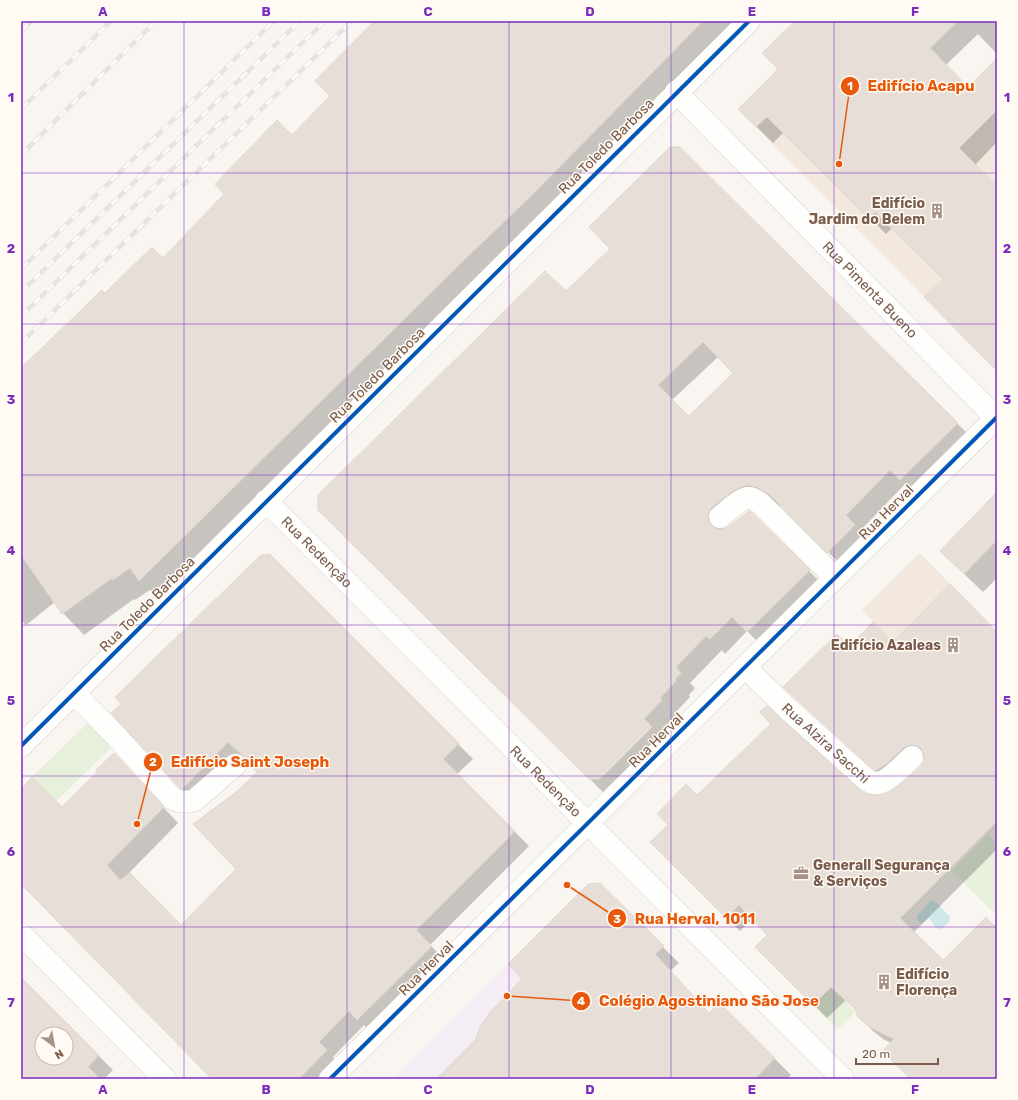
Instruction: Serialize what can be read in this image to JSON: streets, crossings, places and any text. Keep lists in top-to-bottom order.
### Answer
{
  "streets": {
    "street": [
      "Rua Toledo Barbosa",
      "Rua Pimenta Bueno",
      "Rua Herval",
      "Rua Redenção",
      "Rua Alzira Sacchi"
    ]
  },
  "crossings": [
    ["Rua Toledo Barbosa", "Rua Pimenta Bueno"],
    ["Rua Toledo Barbosa", "Rua Redenção"],
    ["Rua Pimenta Bueno", "Rua Herval"],
    ["Rua Herval", "Rua Redenção"],
    ["Rua Herval", "Rua Alzira Sacchi"]
  ],
  "places": {
    "other": [
      "Edifício Acapu",
      "Edifício Saint Joseph",
      "Rua Herval, 1011",
      "Colégio Agostiniano São Jose"
    ],
    "building": ["Edifício Jardim do Belem", "Edifício Azaleas", "Edifício Florença"],
    "office": ["Generall Segurança & Serviços"]
  },
  "scale_bar": "20 m",
  "north": "bottom right",
  "grid": {
    "columns": [
      "A",
      "B",
      "C",
      "D",
      "E",
      "F"
    ],
    "rows": [
      "1",
      "2",
      "3",
      "4",
      "5",
      "6",
      "7"
    ]
  }
}
